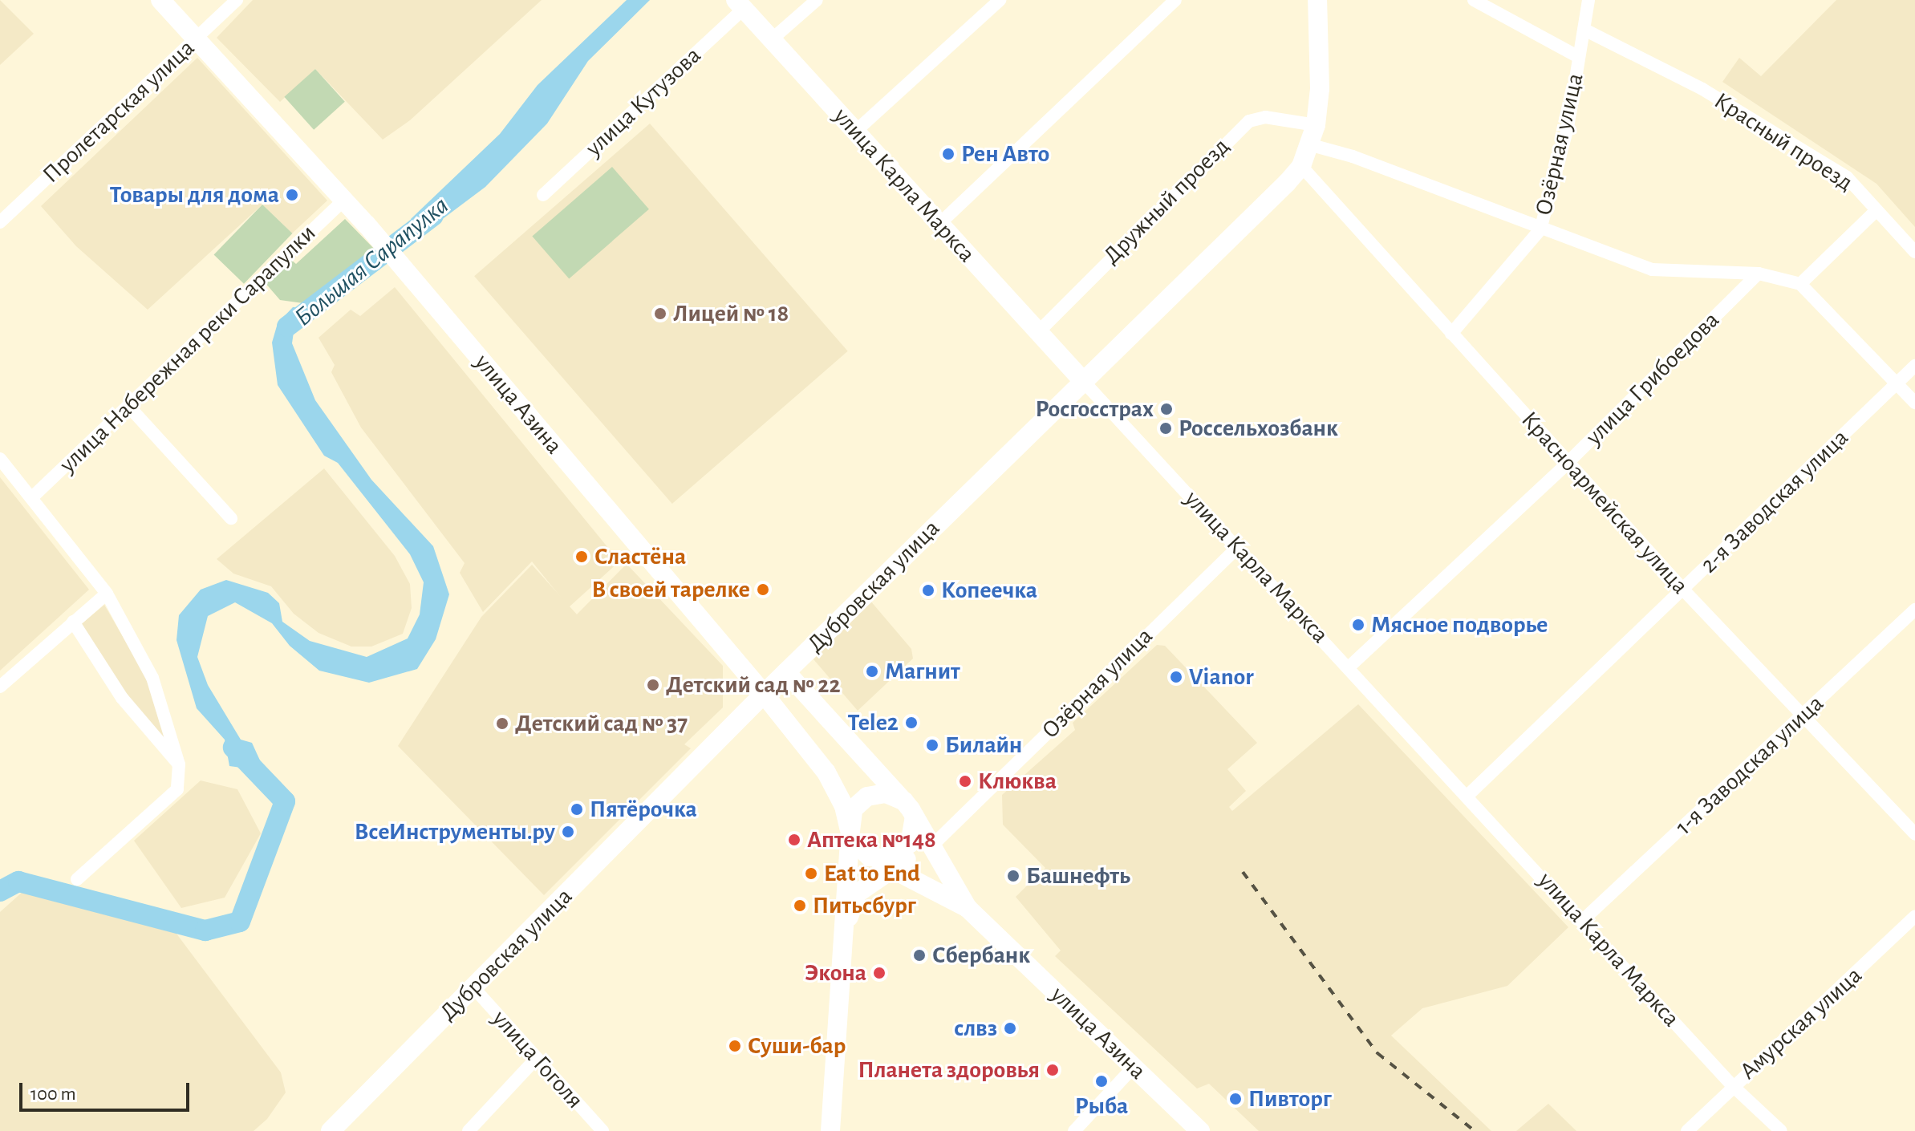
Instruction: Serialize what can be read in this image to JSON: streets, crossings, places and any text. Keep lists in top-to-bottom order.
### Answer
{
  "streets": {
    "main road": ["улица Карла Маркса", "улица Азина", "Дубровская улица"],
    "street": [
      "улица Кутузова",
      "Пролетарская улица",
      "Красный проезд",
      "Озёрная улица",
      "Дружный проезд",
      "улица Набережная реки Сарапулки",
      "улица Грибоедова",
      "2-я Заводская улица",
      "Красноармейская улица",
      "1-я Заводская улица",
      "Амурская улица",
      "улица Гоголя"
    ]
  },
  "crossings": [
    ["улица Кутузова", "улица Карла Маркса"],
    ["Пролетарская улица", "улица Азина"],
    ["Красный проезд", "Озёрная улица"],
    ["Озёрная улица", "улица Карла Маркса"],
    ["Озёрная улица", "улица Азина"],
    ["Озёрная улица", "Красноармейская улица"],
    ["улица Карла Маркса", "Дружный проезд"],
    ["улица Карла Маркса", "улица Грибоедова"],
    ["улица Карла Маркса", "2-я Заводская улица"],
    ["улица Карла Маркса", "Дубровская улица"],
    ["улица Карла Маркса", "1-я Заводская улица"],
    ["улица Карла Маркса", "Амурская улица"],
    ["Дружный проезд", "Дубровская улица"],
    ["улица Набережная реки Сарапулки", "улица Азина"],
    ["улица Грибоедова", "Красноармейская улица"],
    ["улица Азина", "Дубровская улица"],
    ["2-я Заводская улица", "Красноармейская улица"],
    ["Красноармейская улица", "Дубровская улица"],
    ["Красноармейская улица", "1-я Заводская улица"],
    ["Дубровская улица", "улица Гоголя"]
  ],
  "water": ["Большая Сарапулка"],
  "places": [
    "Рен Авто",
    "Товары для дома",
    "Лицей № 18",
    "Росгосстрах",
    "Россельхозбанк",
    "Сластёна",
    "В своей тарелке",
    "Копеечка",
    "Мясное подворье",
    "Магнит",
    "Vianor",
    "Детский сад № 22",
    "Tele2",
    "Детский сад № 37",
    "Билайн",
    "Клюква",
    "Пятёрочка",
    "ВсеИнструменты.ру",
    "Аптека №148",
    "Eat to End",
    "Башнефть",
    "Питьсбург",
    "Сбербанк",
    "Экона",
    "слвз",
    "Суши-бар",
    "Планета здоровья",
    "Рыба",
    "Пивторг"
  ],
  "scale_bar": "100 m"
}
